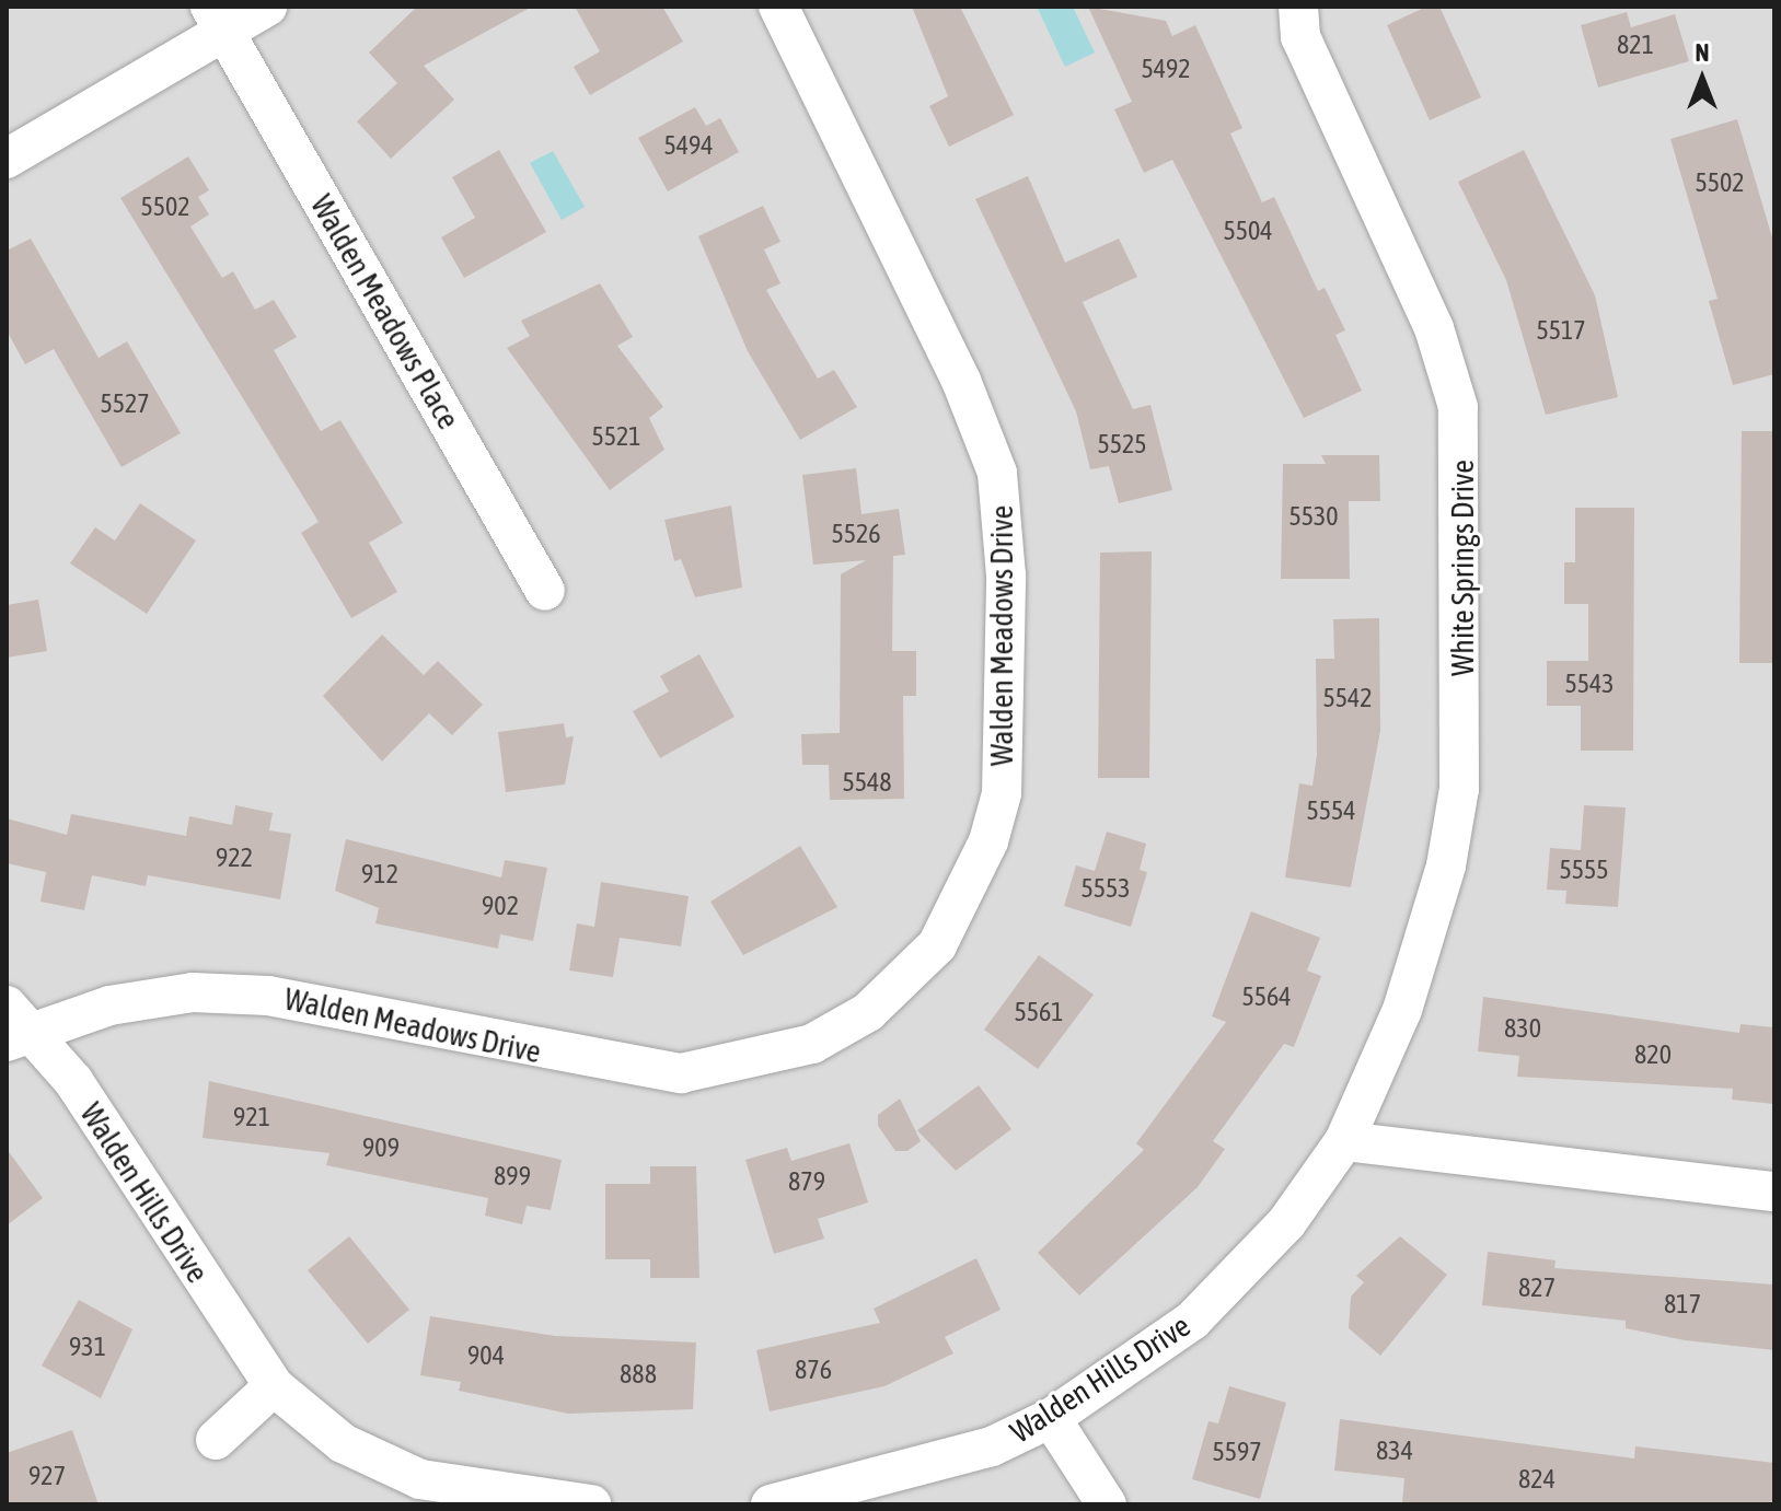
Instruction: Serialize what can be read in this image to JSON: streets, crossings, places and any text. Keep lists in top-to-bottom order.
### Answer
{
  "streets": {
    "street": [
      "Walden Meadows Place",
      "White Springs Drive",
      "Walden Meadows Drive",
      "Walden Hills Drive"
    ]
  },
  "crossings": [
    ["White Springs Drive", "Walden Hills Drive"],
    ["Walden Meadows Drive", "Walden Hills Drive"]
  ],
  "house_numbers": [
    "821",
    "5492",
    "5494",
    "5502",
    "5502",
    "5504",
    "5517",
    "5527",
    "5521",
    "5525",
    "5530",
    "5526",
    "5543",
    "5542",
    "5548",
    "5554",
    "922",
    "5555",
    "912",
    "5553",
    "902",
    "5564",
    "5561",
    "830",
    "820",
    "921",
    "909",
    "899",
    "879",
    "827",
    "817",
    "931",
    "904",
    "876",
    "888",
    "834",
    "5597",
    "927",
    "824"
  ],
  "north": "top"
}
